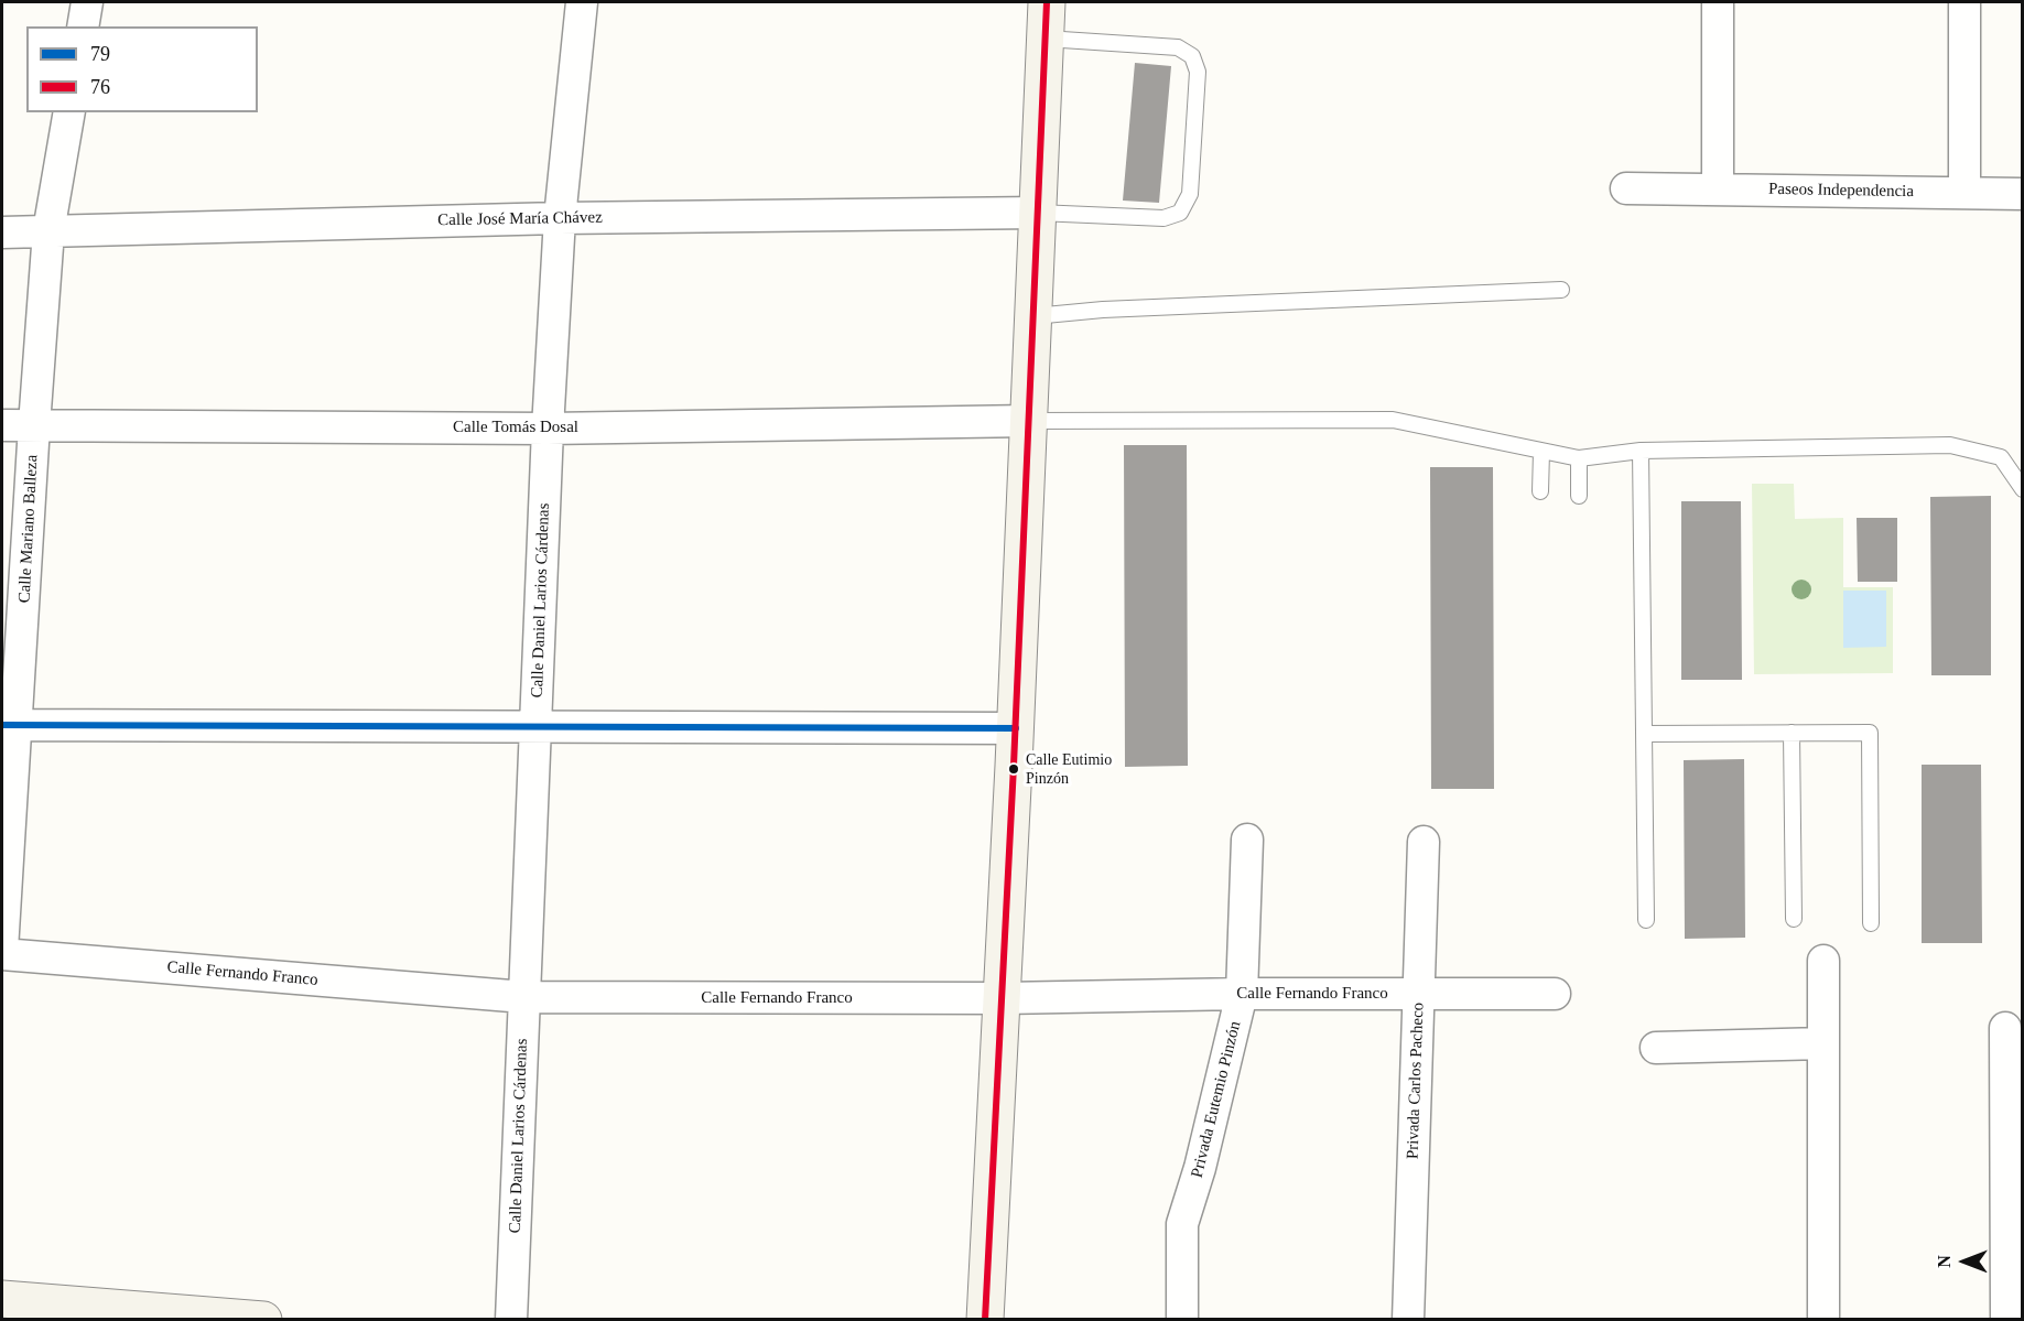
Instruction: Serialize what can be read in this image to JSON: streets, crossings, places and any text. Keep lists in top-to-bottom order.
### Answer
{
  "streets": {
    "street": [
      "Paseos Independencia",
      "Calle José María Chávez",
      "Calle Tomás Dosal",
      "Calle Mariano Balleza",
      "Calle Daniel Larios Cárdenas",
      "Calle Fernando Franco",
      "Privada Carlos Pacheco",
      "Privada Eutemio Pinzón"
    ]
  },
  "crossings": [
    ["Calle José María Chávez", "Calle Mariano Balleza"],
    ["Calle José María Chávez", "Calle Daniel Larios Cárdenas"],
    ["Calle Tomás Dosal", "Calle Mariano Balleza"],
    ["Calle Tomás Dosal", "Calle Daniel Larios Cárdenas"],
    ["Calle Daniel Larios Cárdenas", "Calle Fernando Franco"],
    ["Calle Fernando Franco", "Privada Carlos Pacheco"],
    ["Calle Fernando Franco", "Privada Eutemio Pinzón"]
  ],
  "places": ["Calle Eutimio Pinzón"],
  "lines": ["transit line 76", "transit line 79"],
  "legend": ["79", "76"],
  "north": "left"
}
